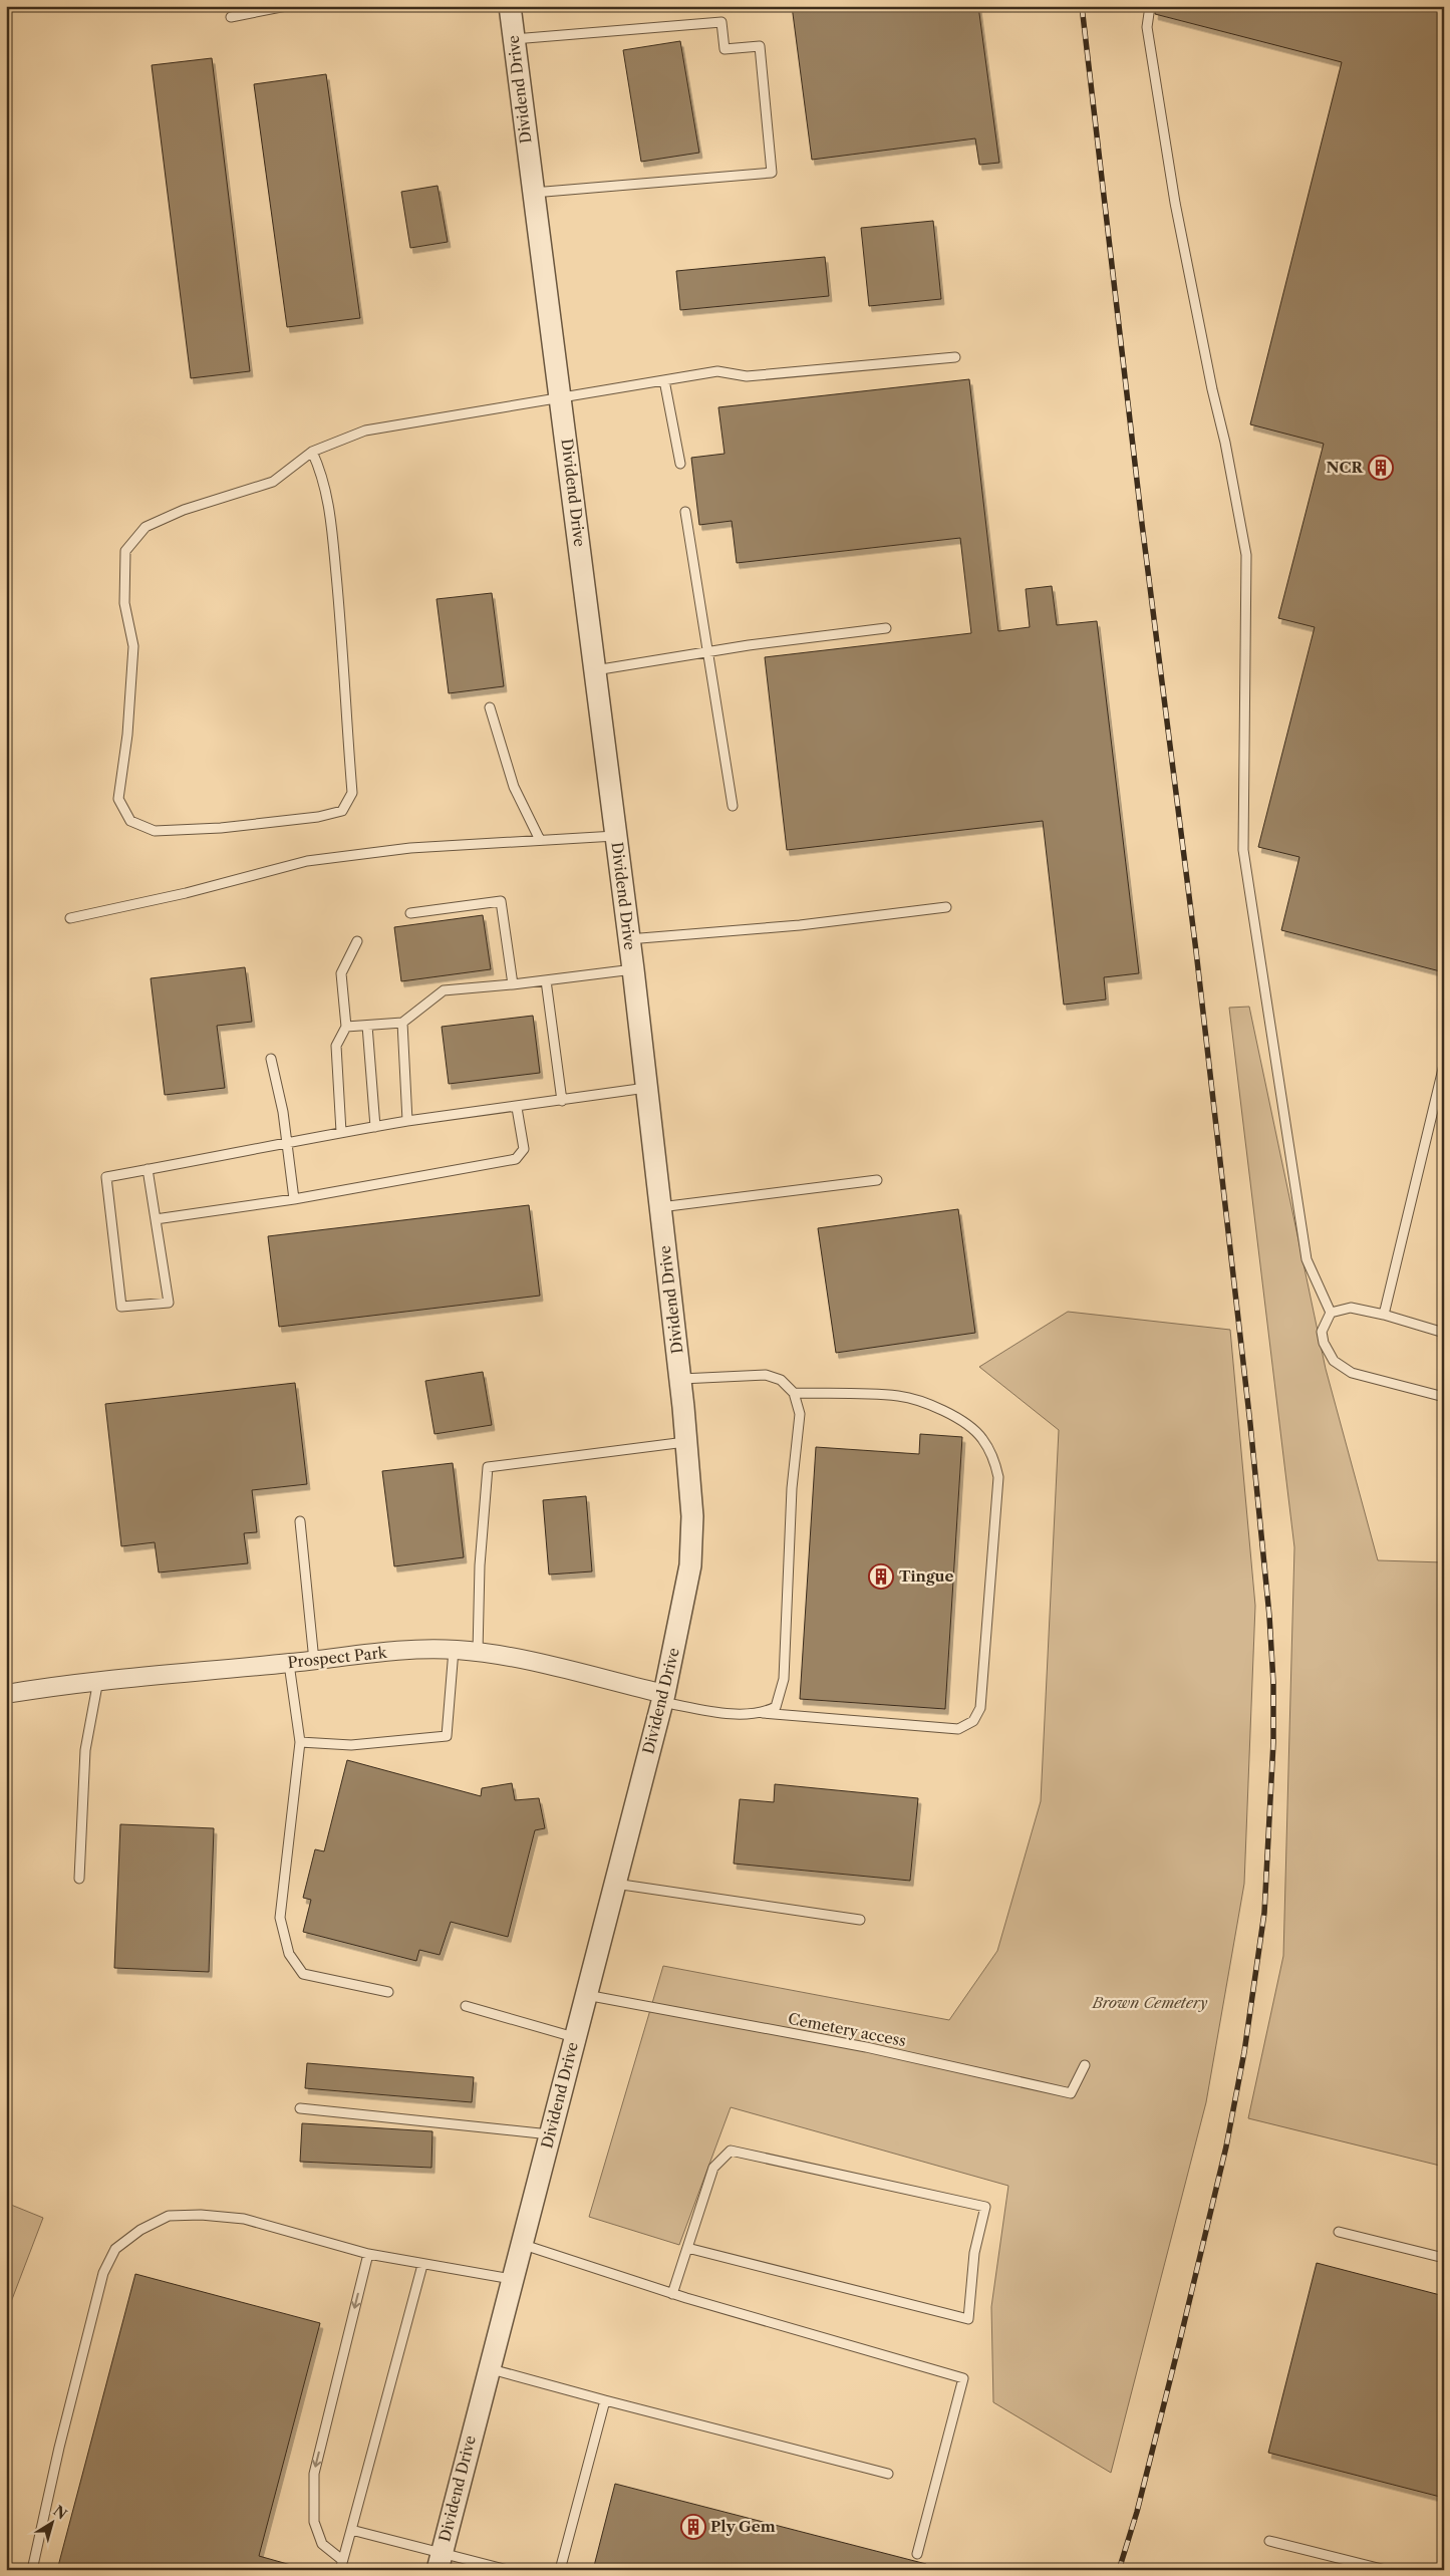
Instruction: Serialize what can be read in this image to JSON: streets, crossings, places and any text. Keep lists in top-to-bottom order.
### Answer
{
  "streets": {
    "street": ["Dividend Drive", "Prospect Park"],
    "lane": ["Cemetery access"]
  },
  "crossings": [
    ["Dividend Drive", "Prospect Park"],
    ["Dividend Drive", "Cemetery access"]
  ],
  "parks": ["Brown Cemetery"],
  "places": {
    "building": ["NCR", "Tingue", "Ply Gem"]
  },
  "north": "top right"
}
